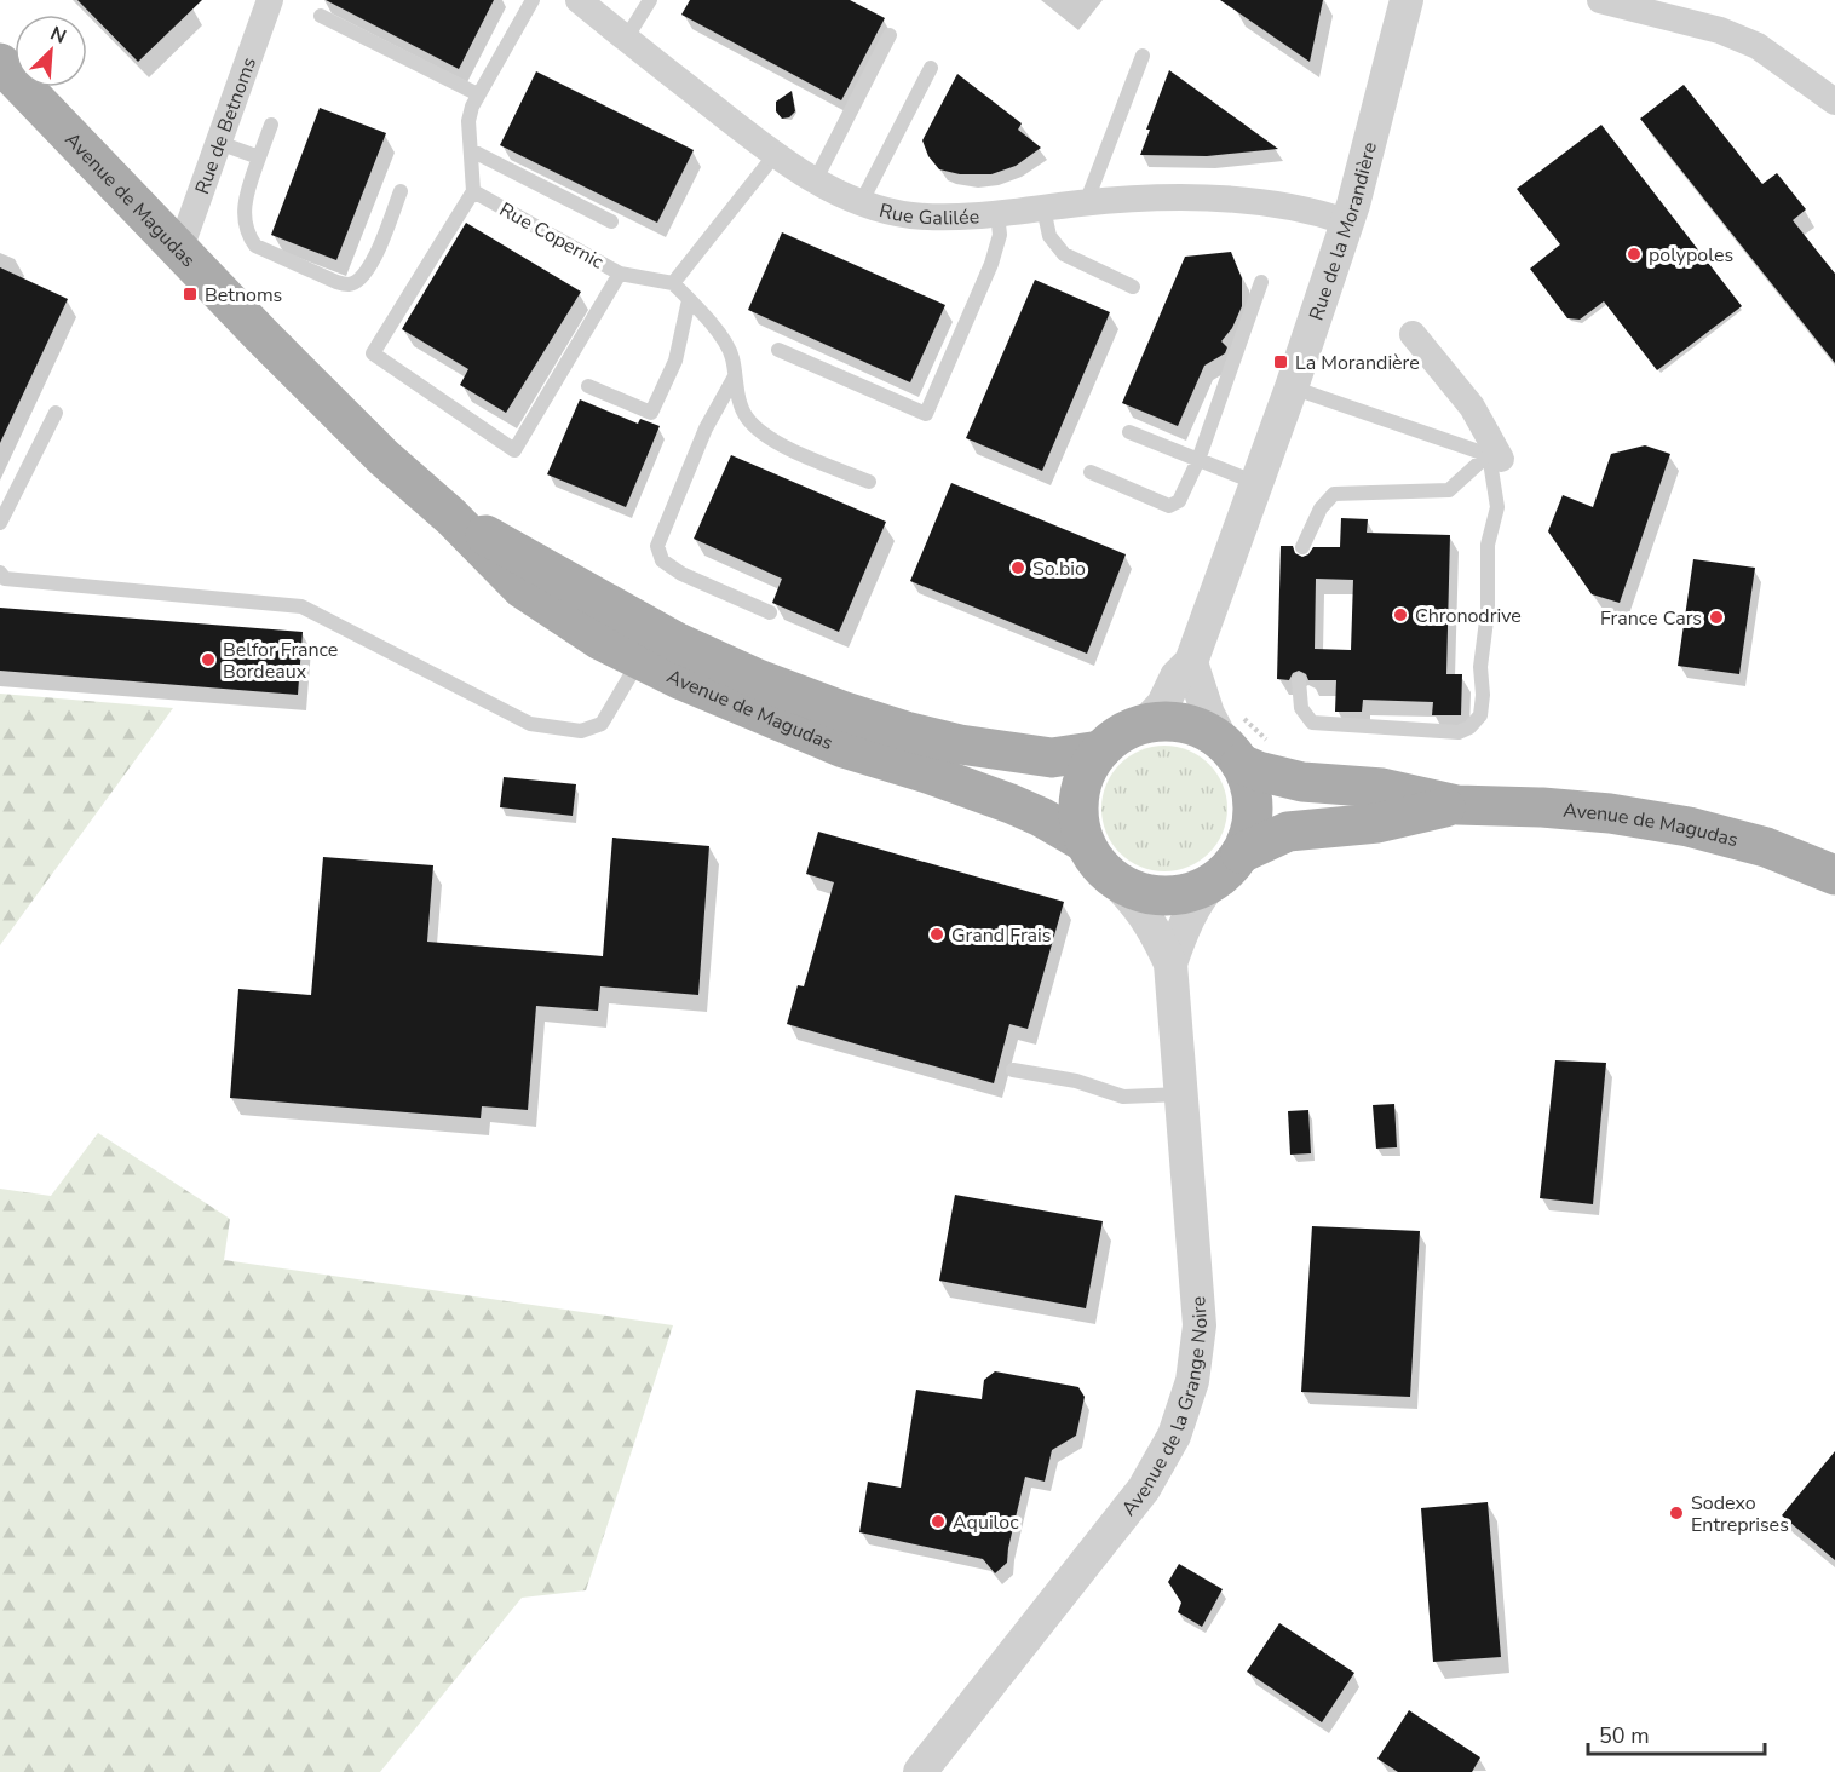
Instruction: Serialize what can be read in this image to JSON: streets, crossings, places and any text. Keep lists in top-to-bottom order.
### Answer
{
  "streets": {
    "main road": ["Avenue de Magudas"],
    "street": [
      "Rue de Betnoms",
      "Rue Galilée",
      "Rue de la Morandière",
      "Avenue de la Grange Noire"
    ],
    "lane": ["Rue Copernic"]
  },
  "crossings": [
    ["Rue de Betnoms", "Avenue de Magudas"],
    ["Avenue de Magudas", "Rue de la Morandière"],
    ["Avenue de Magudas", "Avenue de la Grange Noire"],
    ["Rue Galilée", "Rue de la Morandière"],
    ["Rue de la Morandière", "Avenue de la Grange Noire"]
  ],
  "places": {
    "other": [
      "polypoles",
      "So.bio",
      "Chronodrive",
      "France Cars",
      "Belfor France Bordeaux",
      "Grand Frais",
      "Sodexo Entreprises",
      "Aquiloc"
    ],
    "transit": ["Betnoms", "La Morandière"]
  },
  "scale_bar": "50 m",
  "north": "top right"
}
